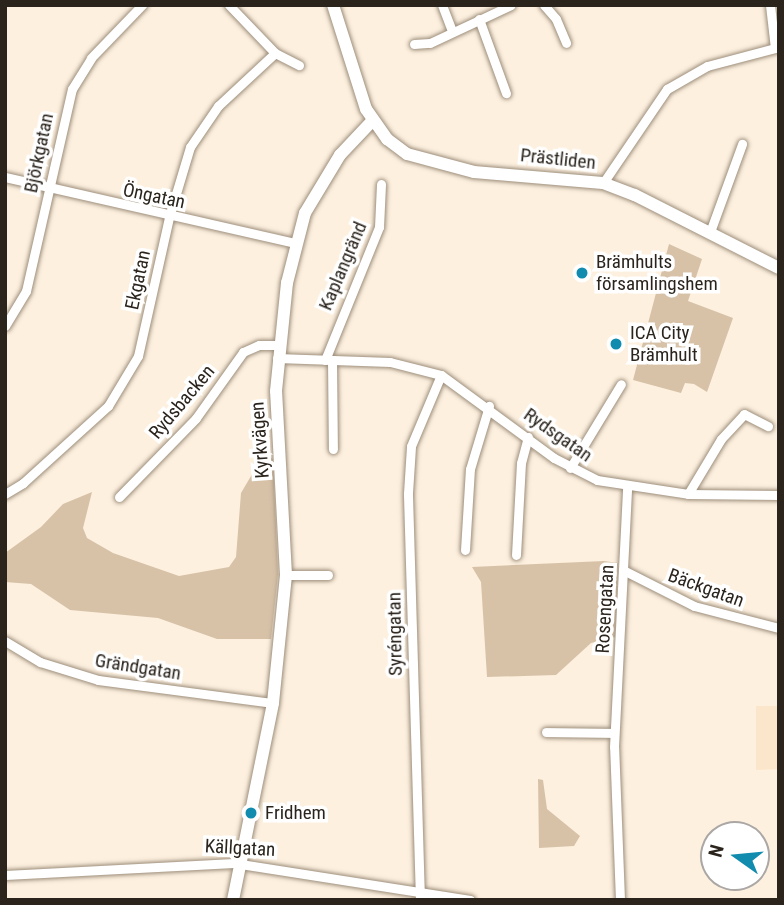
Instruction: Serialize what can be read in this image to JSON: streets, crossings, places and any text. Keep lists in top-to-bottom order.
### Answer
{
  "streets": {
    "street": [
      "Björkgatan",
      "Prästliden",
      "Öngatan",
      "Kaplangränd",
      "Ekgatan",
      "Rydsbacken",
      "Rydsgatan",
      "Kyrkvägen",
      "Bäckgatan",
      "Rosengatan",
      "Syréngatan",
      "Grändgatan",
      "Källgatan"
    ]
  },
  "crossings": [
    ["Björkgatan", "Öngatan"],
    ["Prästliden", "Kyrkvägen"],
    ["Öngatan", "Ekgatan"],
    ["Öngatan", "Kyrkvägen"],
    ["Kaplangränd", "Rydsgatan"],
    ["Rydsbacken", "Kyrkvägen"],
    ["Rydsgatan", "Kyrkvägen"],
    ["Rydsgatan", "Rosengatan"],
    ["Rydsgatan", "Syréngatan"],
    ["Kyrkvägen", "Grändgatan"],
    ["Kyrkvägen", "Källgatan"],
    ["Bäckgatan", "Rosengatan"],
    ["Syréngatan", "Källgatan"]
  ],
  "places": ["Brämhults församlingshem", "ICA City Brämhult", "Fridhem"],
  "north": "left"
}
